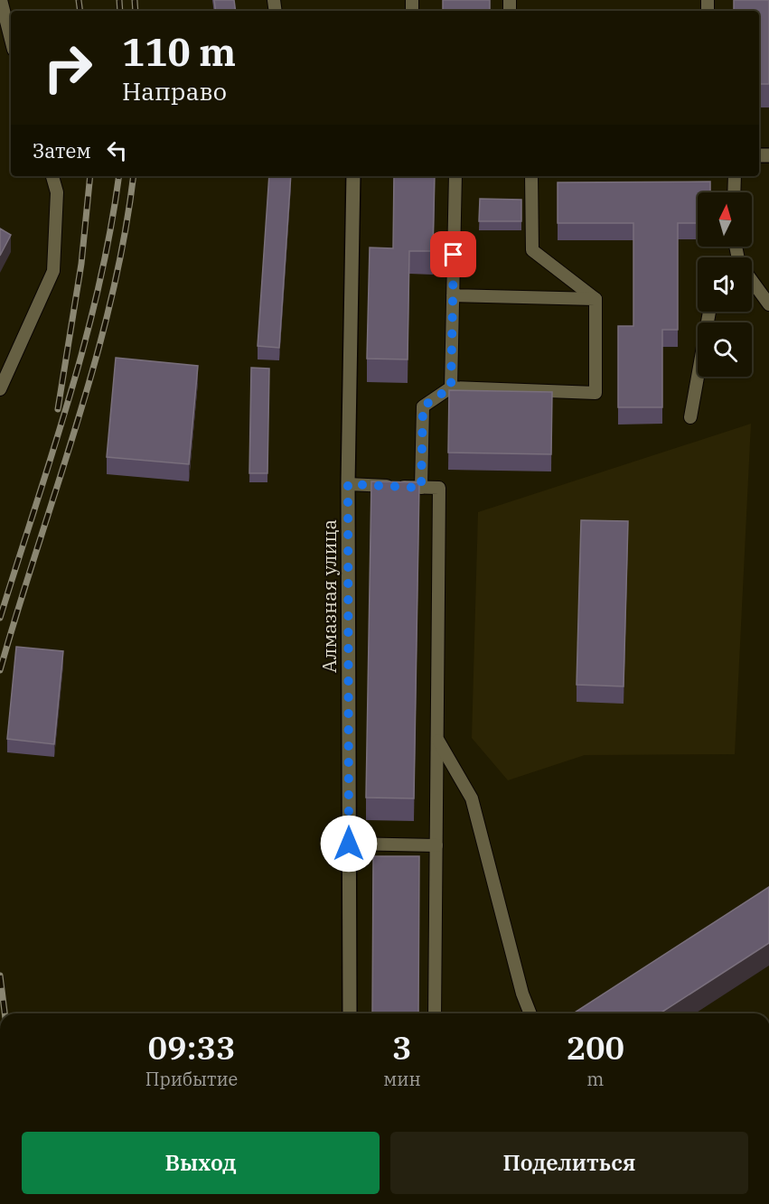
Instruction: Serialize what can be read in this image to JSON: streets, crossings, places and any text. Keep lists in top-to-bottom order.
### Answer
{
  "streets": {
    "street": ["Алмазная улица"]
  },
  "north": "top",
  "page": {
    "turn": ["110 m", "Направо"],
    "then": "Затем",
    "eta": [
      "09:33",
      "Прибытие",
      "3",
      "мин",
      "200",
      "m"
    ],
    "buttons": ["Выход", "Поделиться"]
  }
}
